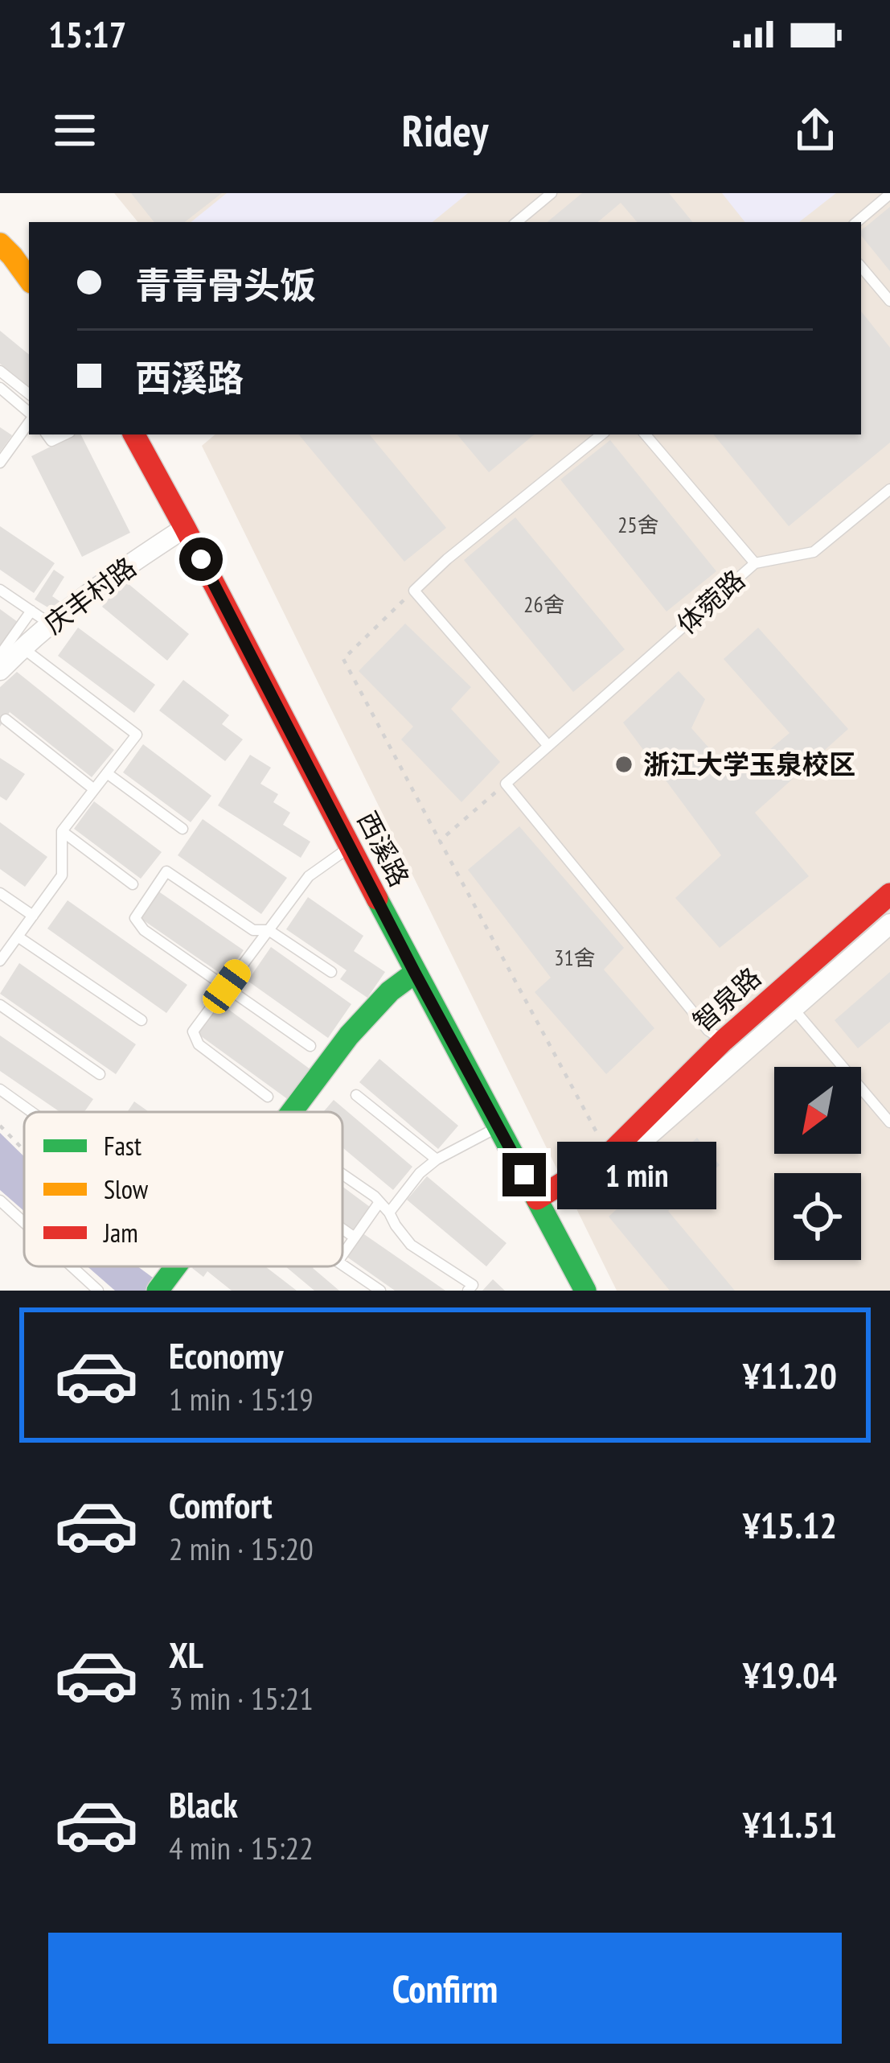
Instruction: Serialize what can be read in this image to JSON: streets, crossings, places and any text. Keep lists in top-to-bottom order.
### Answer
{
  "streets": {
    "main road": ["西溪路", "智泉路"],
    "street": ["庆丰村路"],
    "lane": ["体菀路"]
  },
  "crossings": [
    ["庆丰村路", "西溪路"],
    ["西溪路", "智泉路"]
  ],
  "places": ["浙江大学玉泉校区"],
  "house_numbers": ["25舍", "26舍", "31舍"],
  "legend": ["Fast", "Slow", "Jam"],
  "north": "bottom left",
  "page": {
    "status": "15:17",
    "header": "Ridey",
    "banner": ["青青骨头饭", "西溪路"],
    "bubble": "1 min",
    "list": [
      {
        "name": "Economy",
        "note": "1 min · 15:19",
        "value": "¥11.20"
      },
      {
        "name": "Comfort",
        "note": "2 min · 15:20",
        "value": "¥15.12"
      },
      {
        "name": "XL",
        "note": "3 min · 15:21",
        "value": "¥19.04"
      },
      {
        "name": "Black",
        "note": "4 min · 15:22",
        "value": "¥11.51"
      }
    ],
    "buttons": "Confirm"
  }
}
